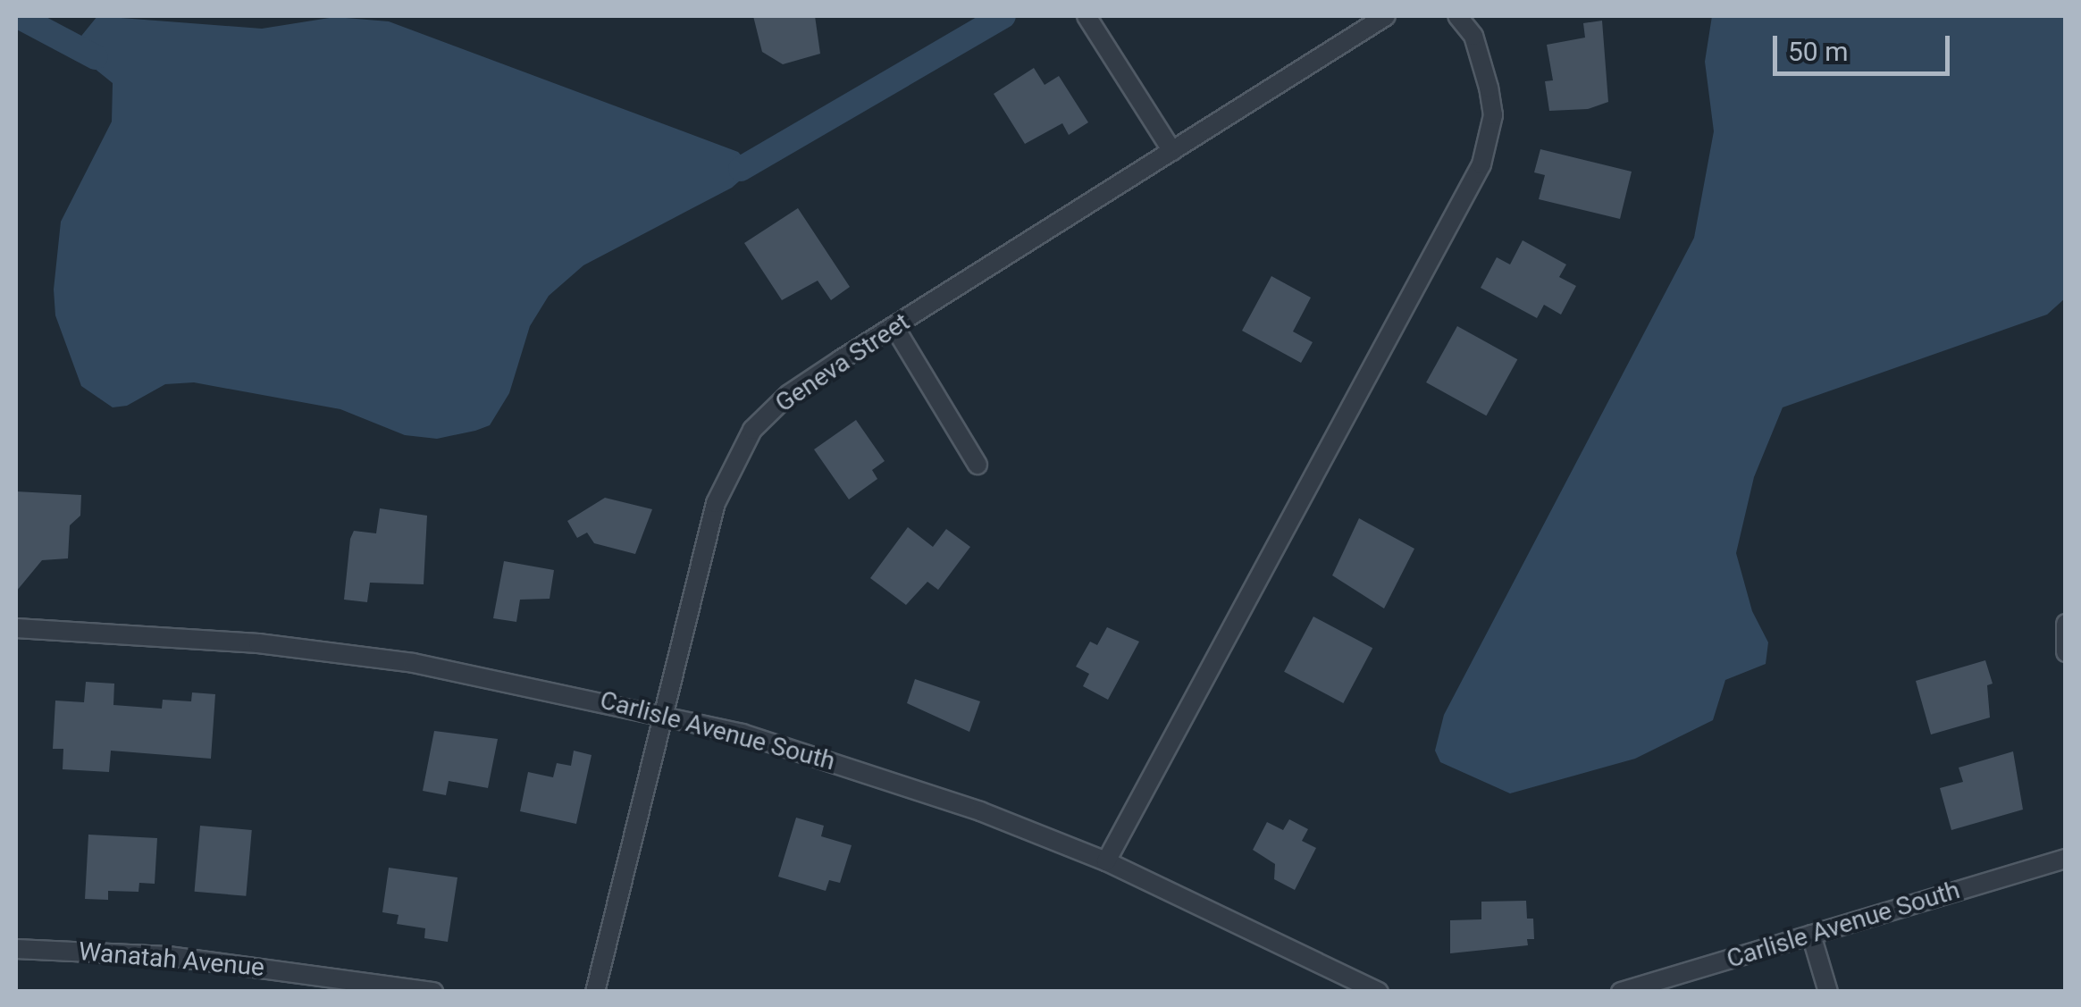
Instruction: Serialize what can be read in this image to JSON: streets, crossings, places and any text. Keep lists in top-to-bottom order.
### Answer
{
  "streets": {
    "street": ["Geneva Street", "Carlisle Avenue South", "Wanatah Avenue"]
  },
  "crossings": [
    ["Geneva Street", "Carlisle Avenue South"]
  ],
  "scale_bar": "50 m"
}
